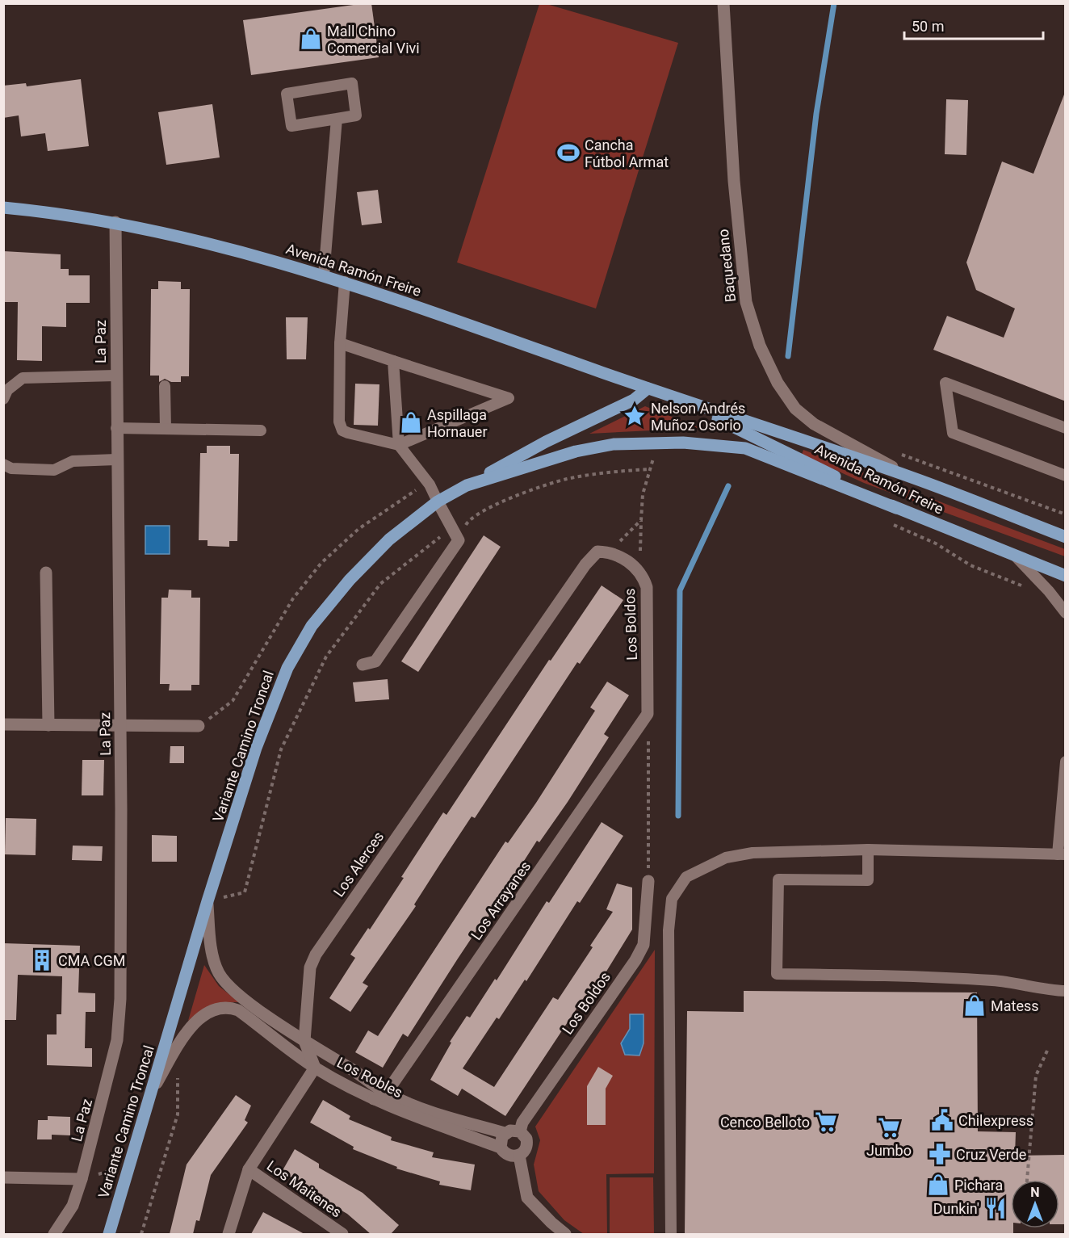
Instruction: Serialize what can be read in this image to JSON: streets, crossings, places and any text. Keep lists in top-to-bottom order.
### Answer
{
  "streets": {
    "main road": ["Avenida Ramón Freire", "Variante Camino Troncal"],
    "street": [
      "Baquedano",
      "La Paz",
      "Los Boldos",
      "Los Alerces",
      "Los Arrayanes",
      "Los Robles",
      "Los Maitenes"
    ]
  },
  "crossings": [
    ["Baquedano", "Avenida Ramón Freire"],
    ["Avenida Ramón Freire", "La Paz"],
    ["Avenida Ramón Freire", "Variante Camino Troncal"],
    ["Los Boldos", "Los Alerces"],
    ["Los Boldos", "Los Arrayanes"],
    ["Los Boldos", "Los Robles"],
    ["Variante Camino Troncal", "Los Robles"],
    ["Los Alerces", "Los Robles"],
    ["Los Arrayanes", "Los Robles"]
  ],
  "places": {
    "shop": [
      "Mall Chino Comercial Vivi",
      "Aspillaga Hornauer",
      "Matess",
      "Pichara"
    ],
    "sports": ["Cancha Fútbol Armat"],
    "place": ["Nelson Andrés Muñoz Osorio"],
    "building": ["CMA CGM"],
    "public building": ["Chilexpress"],
    "supermarket": ["Cenco Belloto", "Jumbo"],
    "pharmacy": ["Cruz Verde"],
    "restaurant": ["Dunkin'"]
  },
  "scale_bar": "50 m",
  "north": "top"
}
